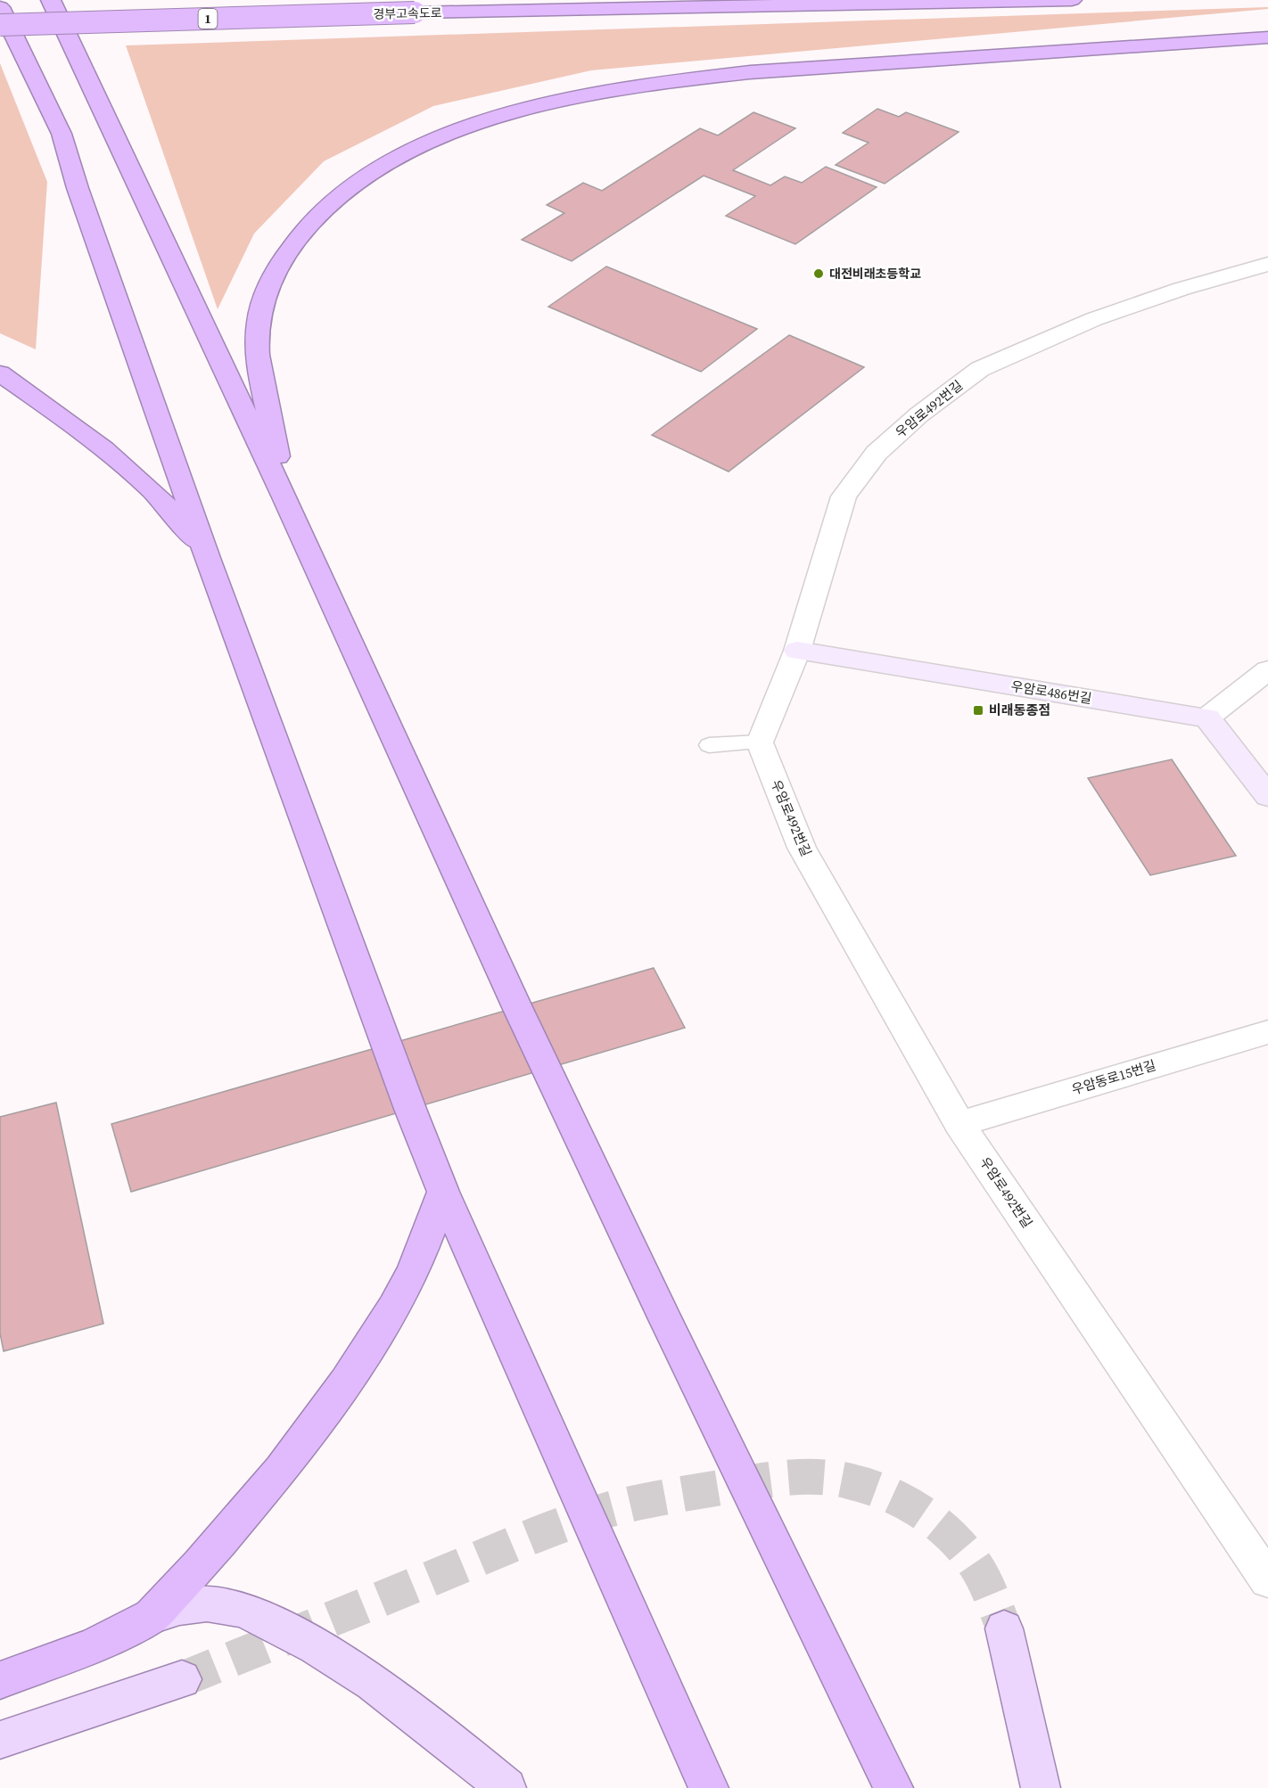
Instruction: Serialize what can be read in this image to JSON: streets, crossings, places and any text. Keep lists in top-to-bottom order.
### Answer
{
  "streets": {
    "highway": ["경부고속도로", "1"],
    "street": ["우암로492번길", "우암로486번길", "우암동로15번길"]
  },
  "crossings": [
    ["우암로492번길", "우암로486번길"],
    ["우암로492번길", "우암동로15번길"]
  ],
  "places": {
    "other": ["대전비래초등학교"],
    "transit": ["비래동종점"]
  }
}
